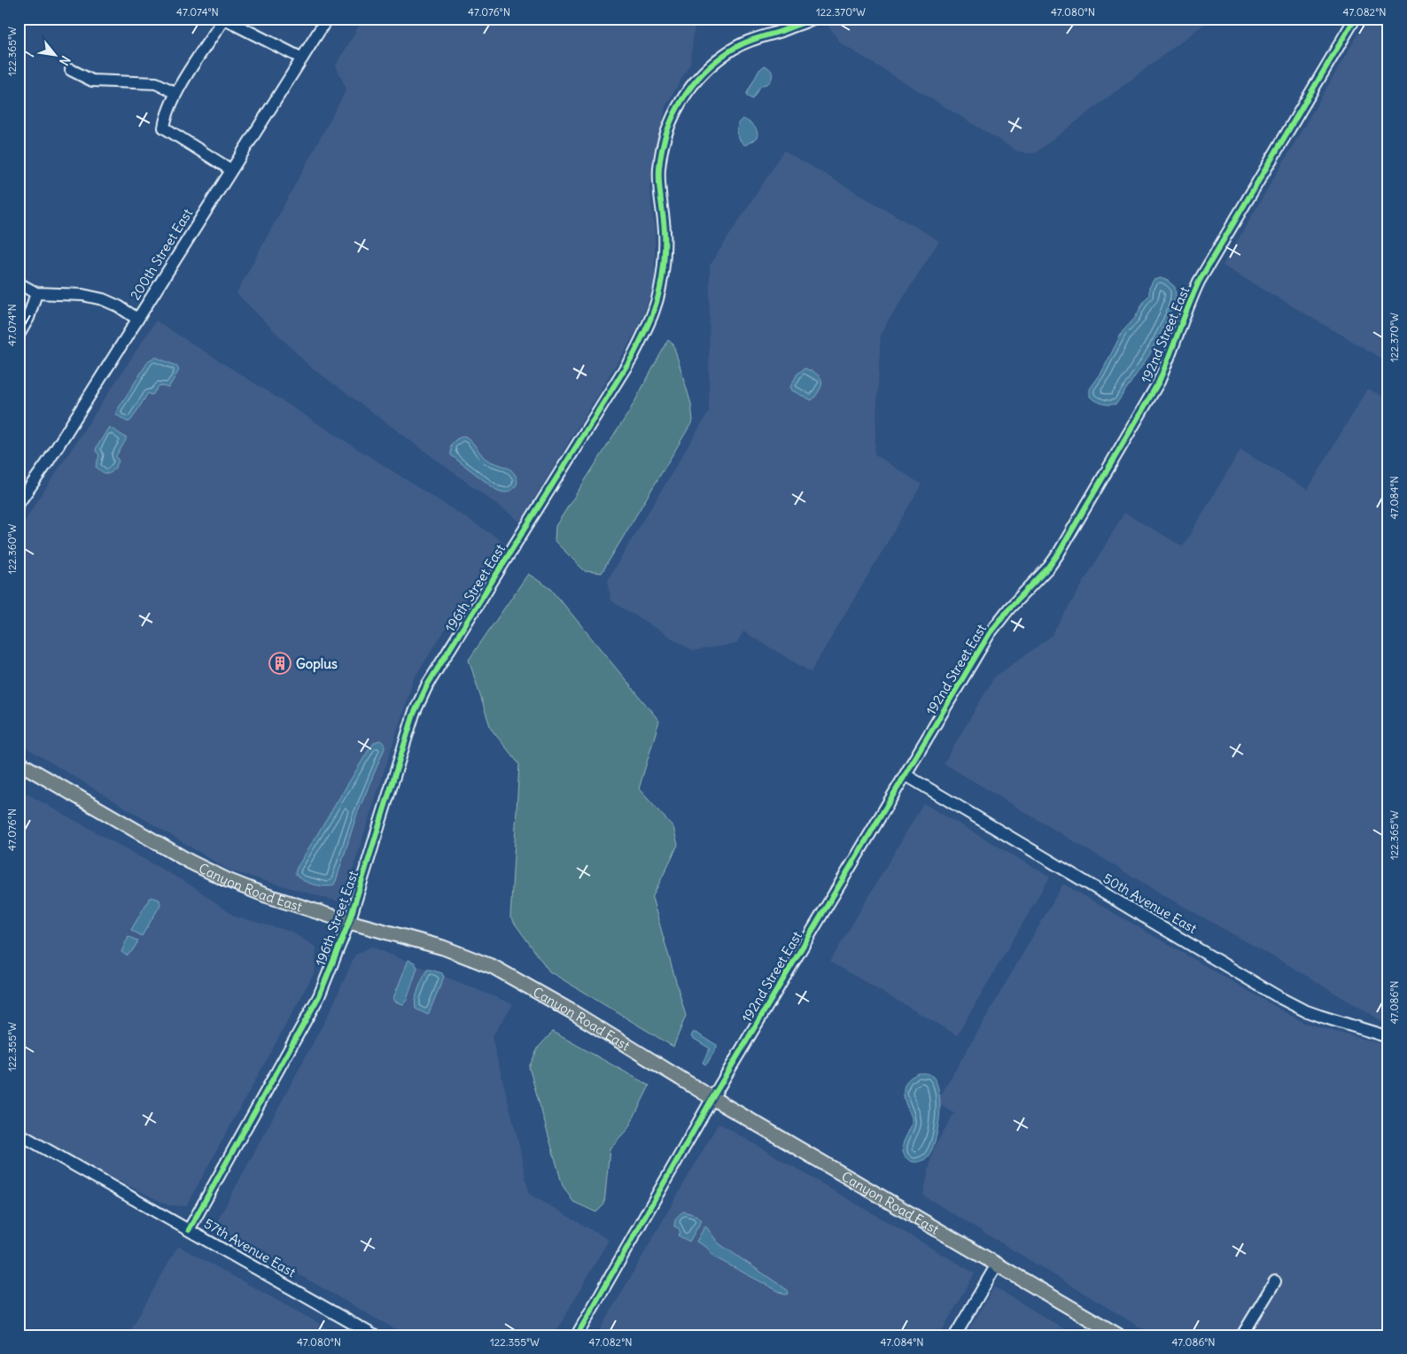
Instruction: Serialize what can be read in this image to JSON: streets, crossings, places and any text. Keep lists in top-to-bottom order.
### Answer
{
  "streets": {
    "main road": ["Canyon Road East"],
    "street": [
      "200th Street East",
      "192nd Street East",
      "196th Street East",
      "50th Avenue East",
      "57th Avenue East"
    ]
  },
  "crossings": [
    ["192nd Street East", "Canyon Road East"],
    ["192nd Street East", "50th Avenue East"],
    ["196th Street East", "Canyon Road East"],
    ["196th Street East", "57th Avenue East"]
  ],
  "places": {
    "building": ["Goplus"]
  },
  "north": "bottom right",
  "coordinates": [
    "47.074°N",
    "47.076°N",
    "122.370°W",
    "47.080°N",
    "47.082°N",
    "122.365°W",
    "47.084°N",
    "122.360°W",
    "47.086°N",
    "122.355°W"
  ]
}
